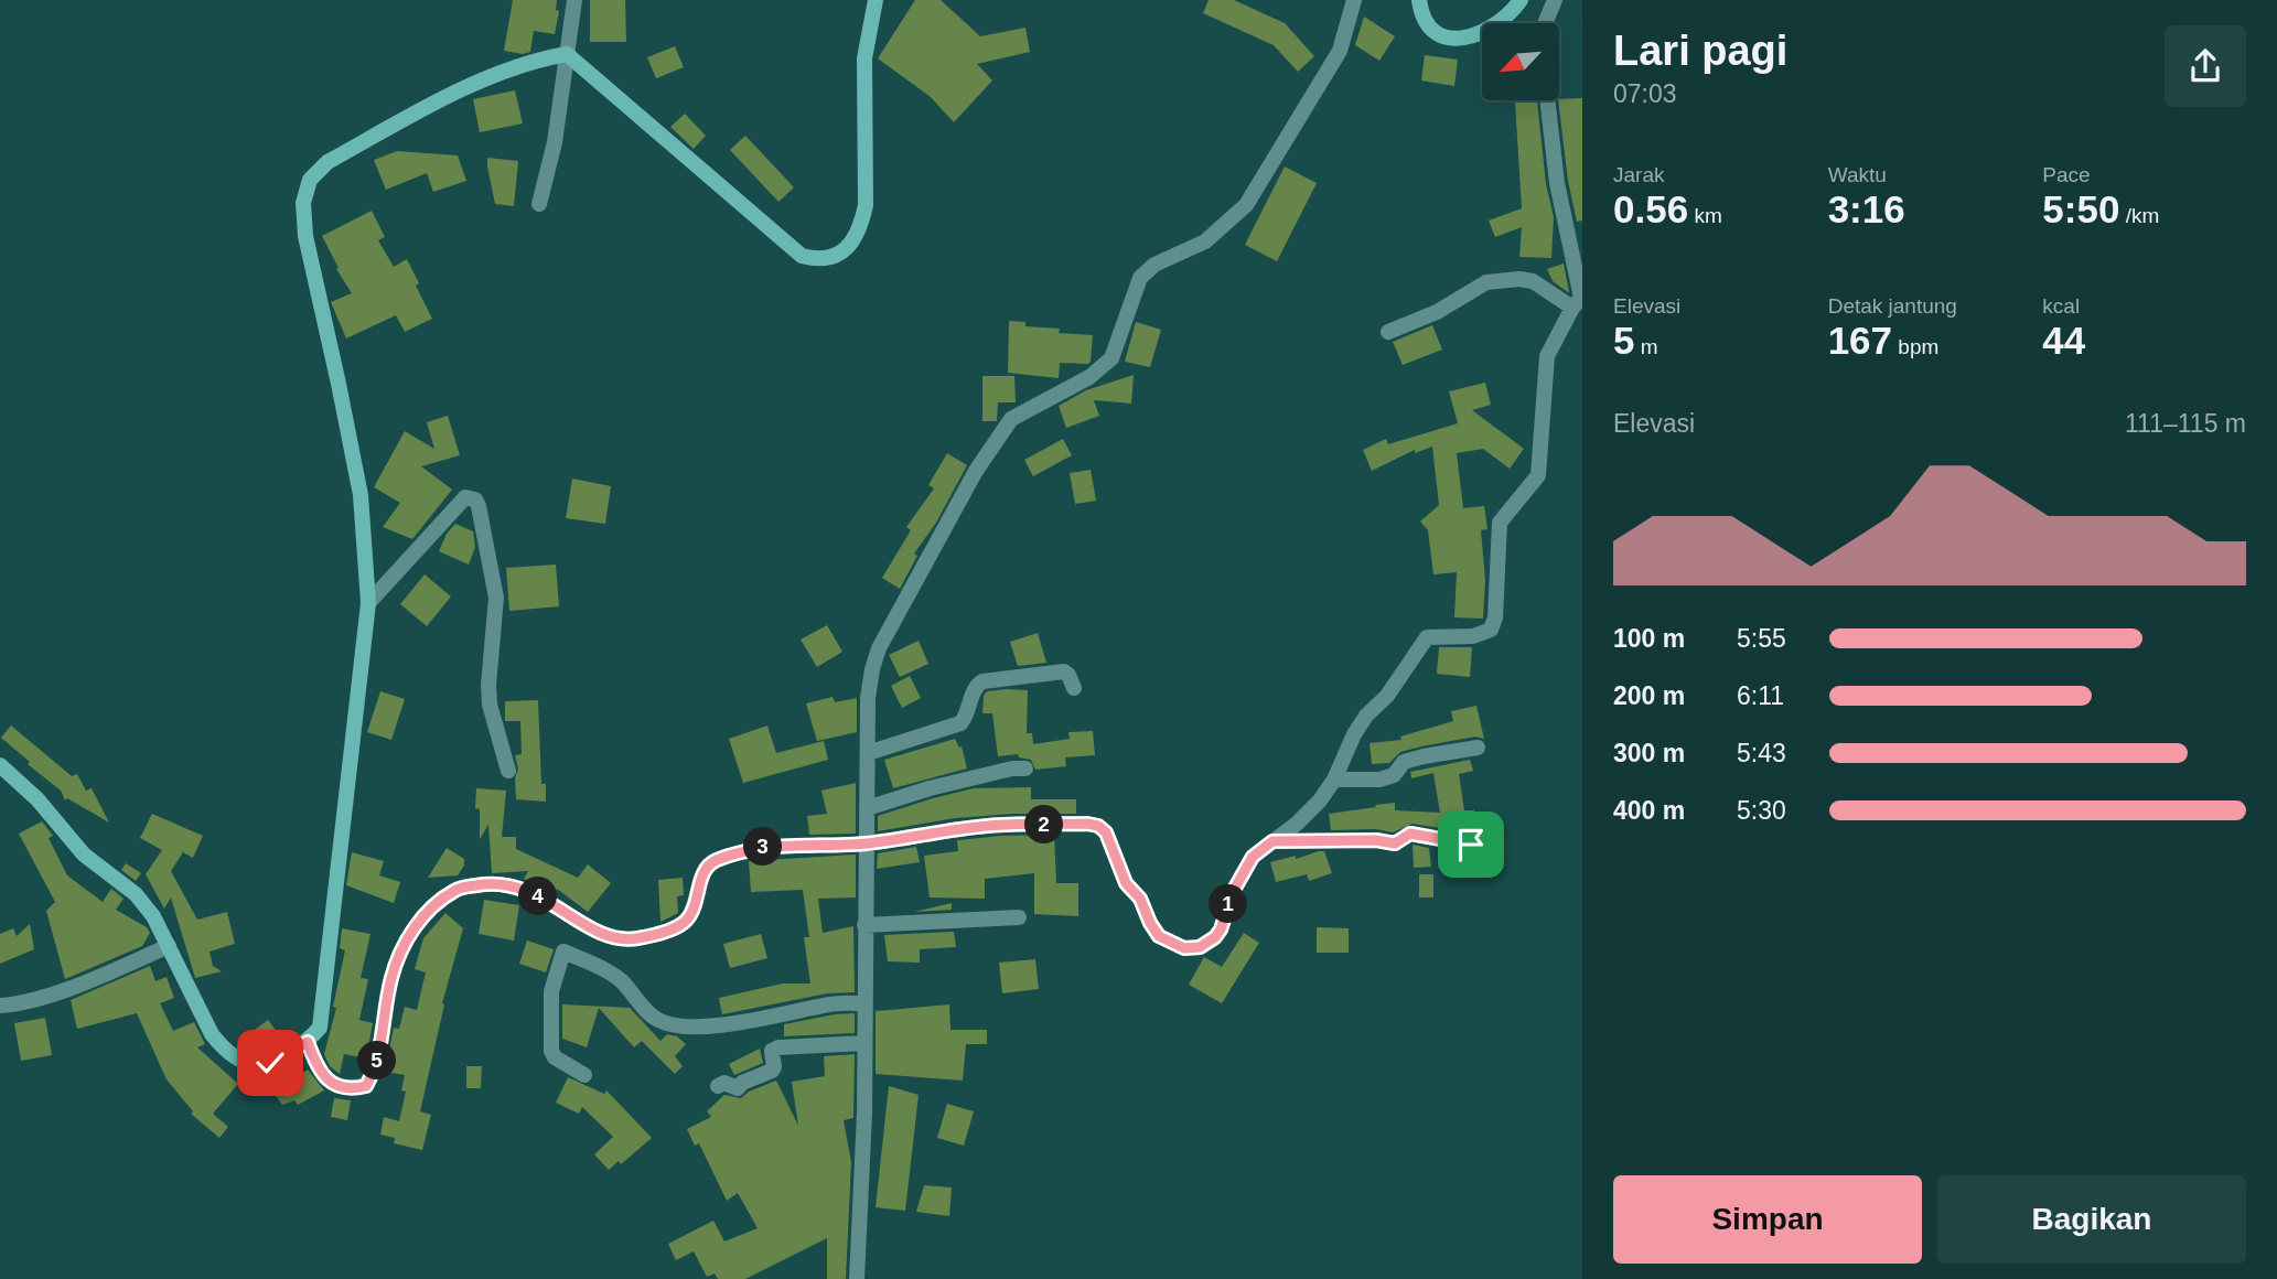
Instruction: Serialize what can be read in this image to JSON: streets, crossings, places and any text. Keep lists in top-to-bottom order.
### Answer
{
  "north": "bottom left",
  "page": {
    "heading": ["Lari pagi", "07:03"],
    "stats": [
      ["Jarak", "0.56 km"],
      ["Waktu", "3:16"],
      ["Pace", "5:50 /km"],
      ["Elevasi", "5 m"],
      ["Detak jantung", "167 bpm"],
      ["kcal", "44"]
    ],
    "chart": ["Elevasi", "111–115 m"],
    "list": [
      {
        "name": "100 m",
        "note": "5:55"
      },
      {
        "name": "200 m",
        "note": "6:11"
      },
      {
        "name": "300 m",
        "note": "5:43"
      },
      {
        "name": "400 m",
        "note": "5:30"
      }
    ],
    "pins": [
      "2",
      "3",
      "4",
      "1",
      "5"
    ],
    "buttons": ["Simpan", "Bagikan"]
  }
}
